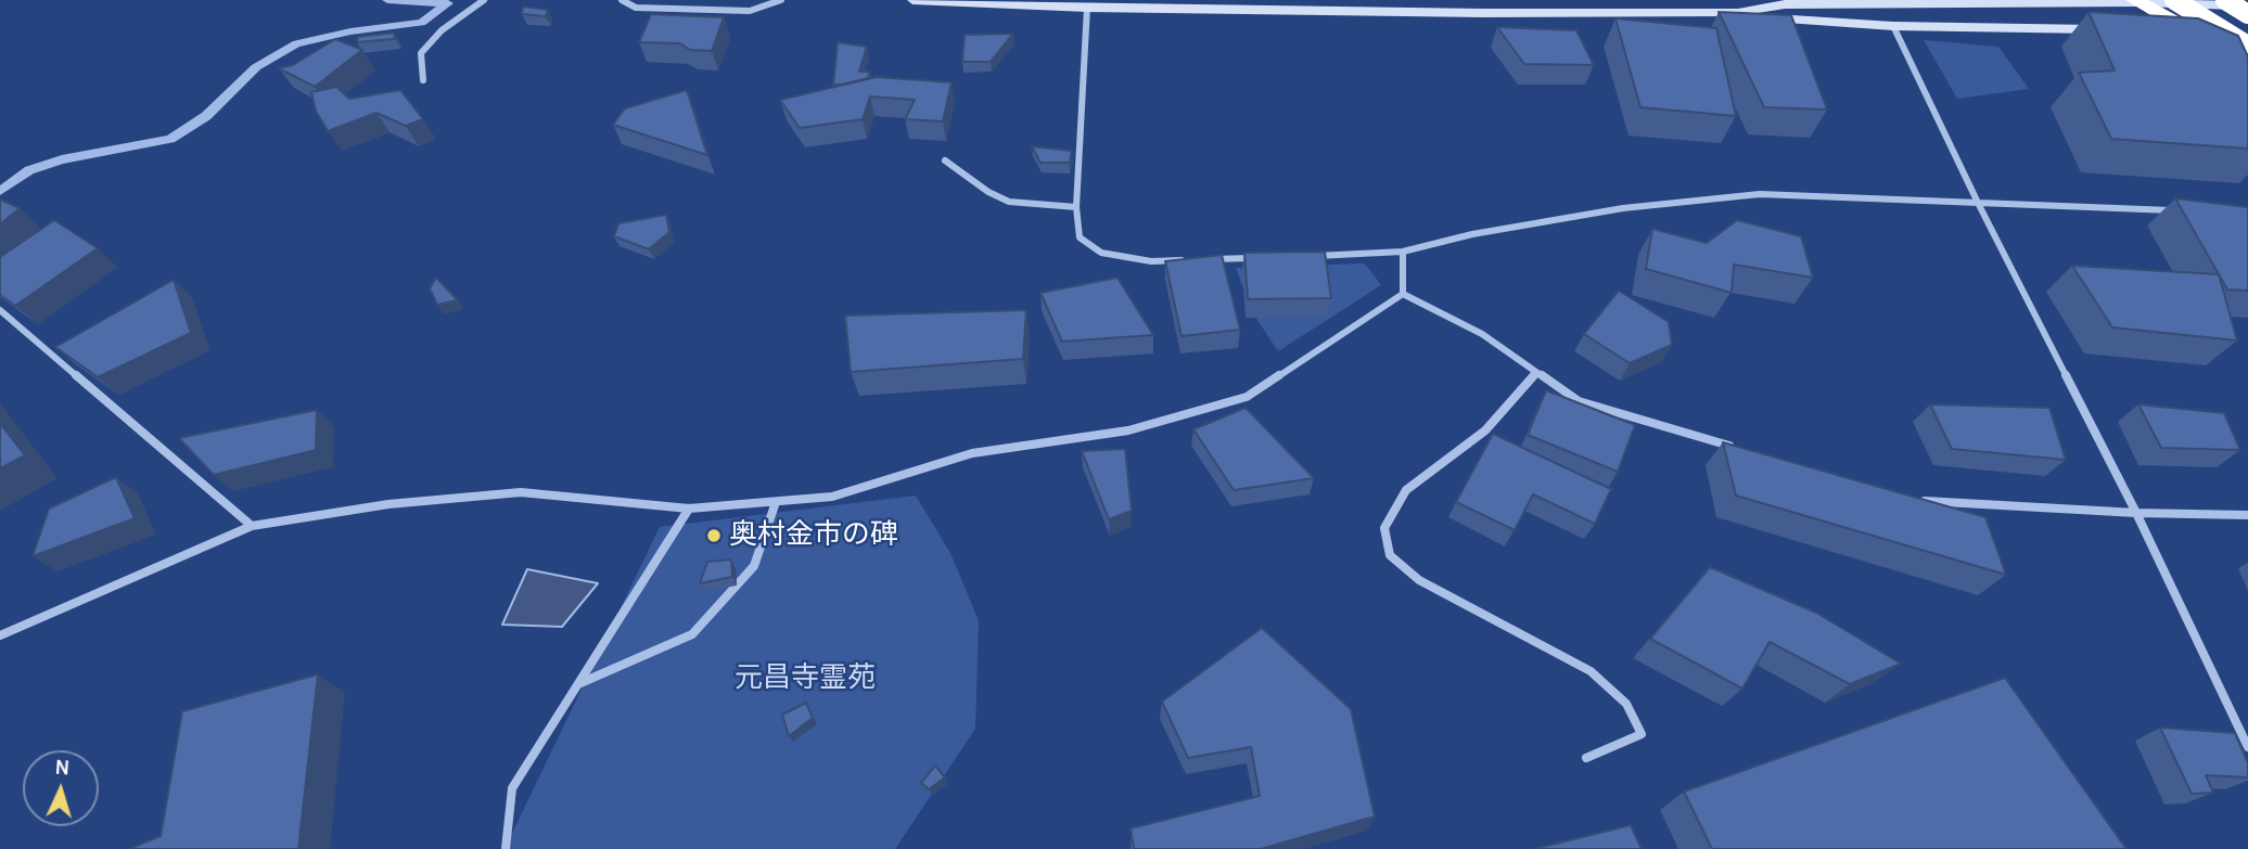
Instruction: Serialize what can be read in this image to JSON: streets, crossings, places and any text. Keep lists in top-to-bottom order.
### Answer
{
  "parks": ["元昌寺霊苑"],
  "places": ["奥村金市の碑"],
  "north": "top"
}
